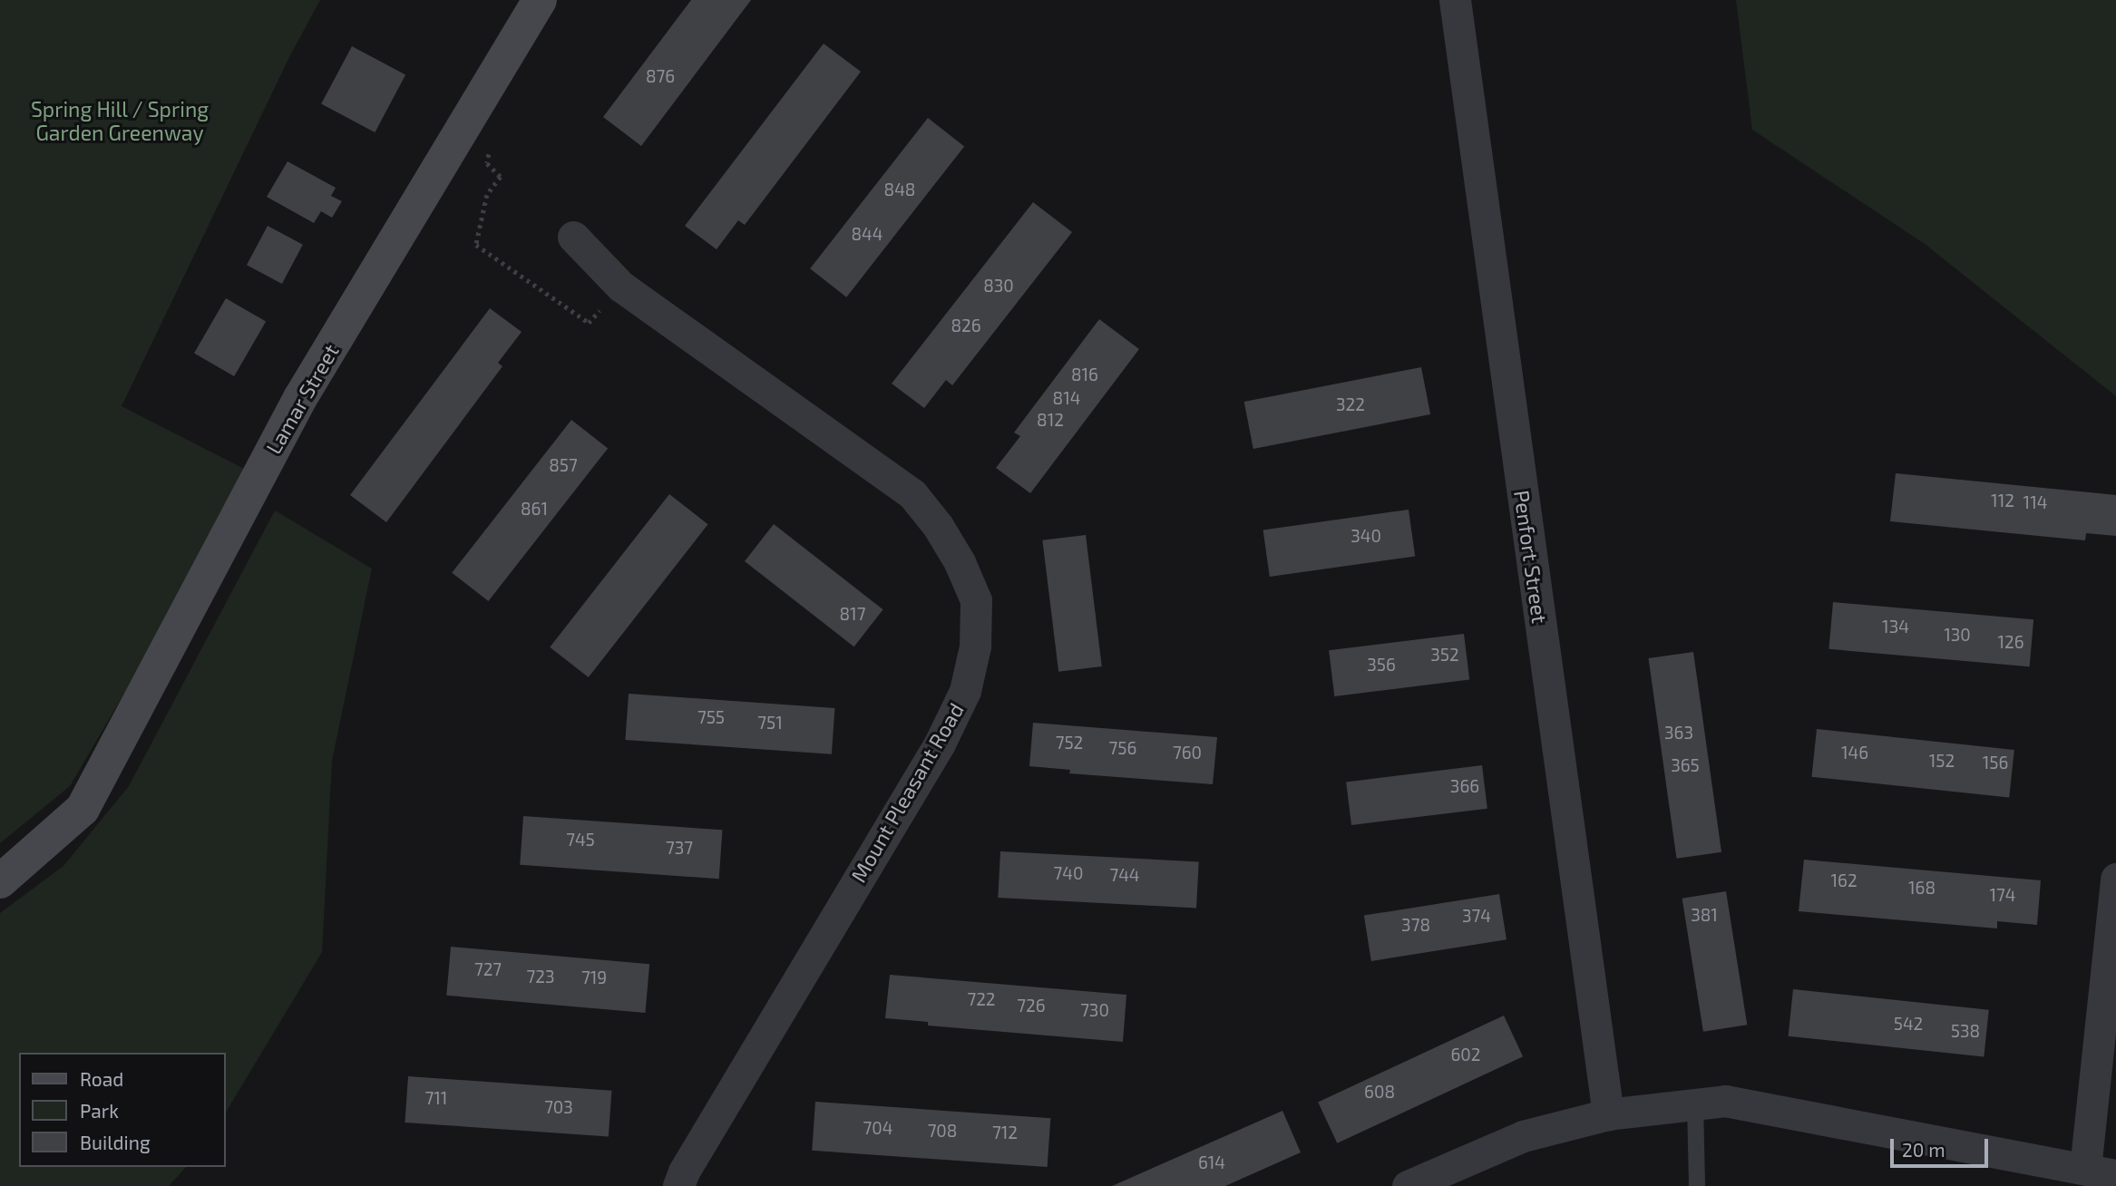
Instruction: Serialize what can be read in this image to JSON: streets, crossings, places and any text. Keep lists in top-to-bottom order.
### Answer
{
  "streets": {
    "street": ["Lamar Street", "Penfort Street", "Mount Pleasant Road"]
  },
  "parks": ["Spring Hill / Spring Garden Greenway"],
  "house_numbers": [
    "876",
    "848",
    "844",
    "830",
    "826",
    "816",
    "814",
    "322",
    "812",
    "857",
    "112",
    "114",
    "861",
    "340",
    "817",
    "134",
    "130",
    "126",
    "352",
    "356",
    "755",
    "751",
    "363",
    "752",
    "756",
    "760",
    "146",
    "152",
    "156",
    "365",
    "366",
    "745",
    "737",
    "740",
    "744",
    "162",
    "168",
    "174",
    "381",
    "374",
    "378",
    "727",
    "723",
    "719",
    "722",
    "726",
    "730",
    "542",
    "538",
    "602",
    "608",
    "711",
    "703",
    "704",
    "708",
    "712",
    "614"
  ],
  "legend": ["Road", "Park", "Building"],
  "scale_bar": "20 m"
}
